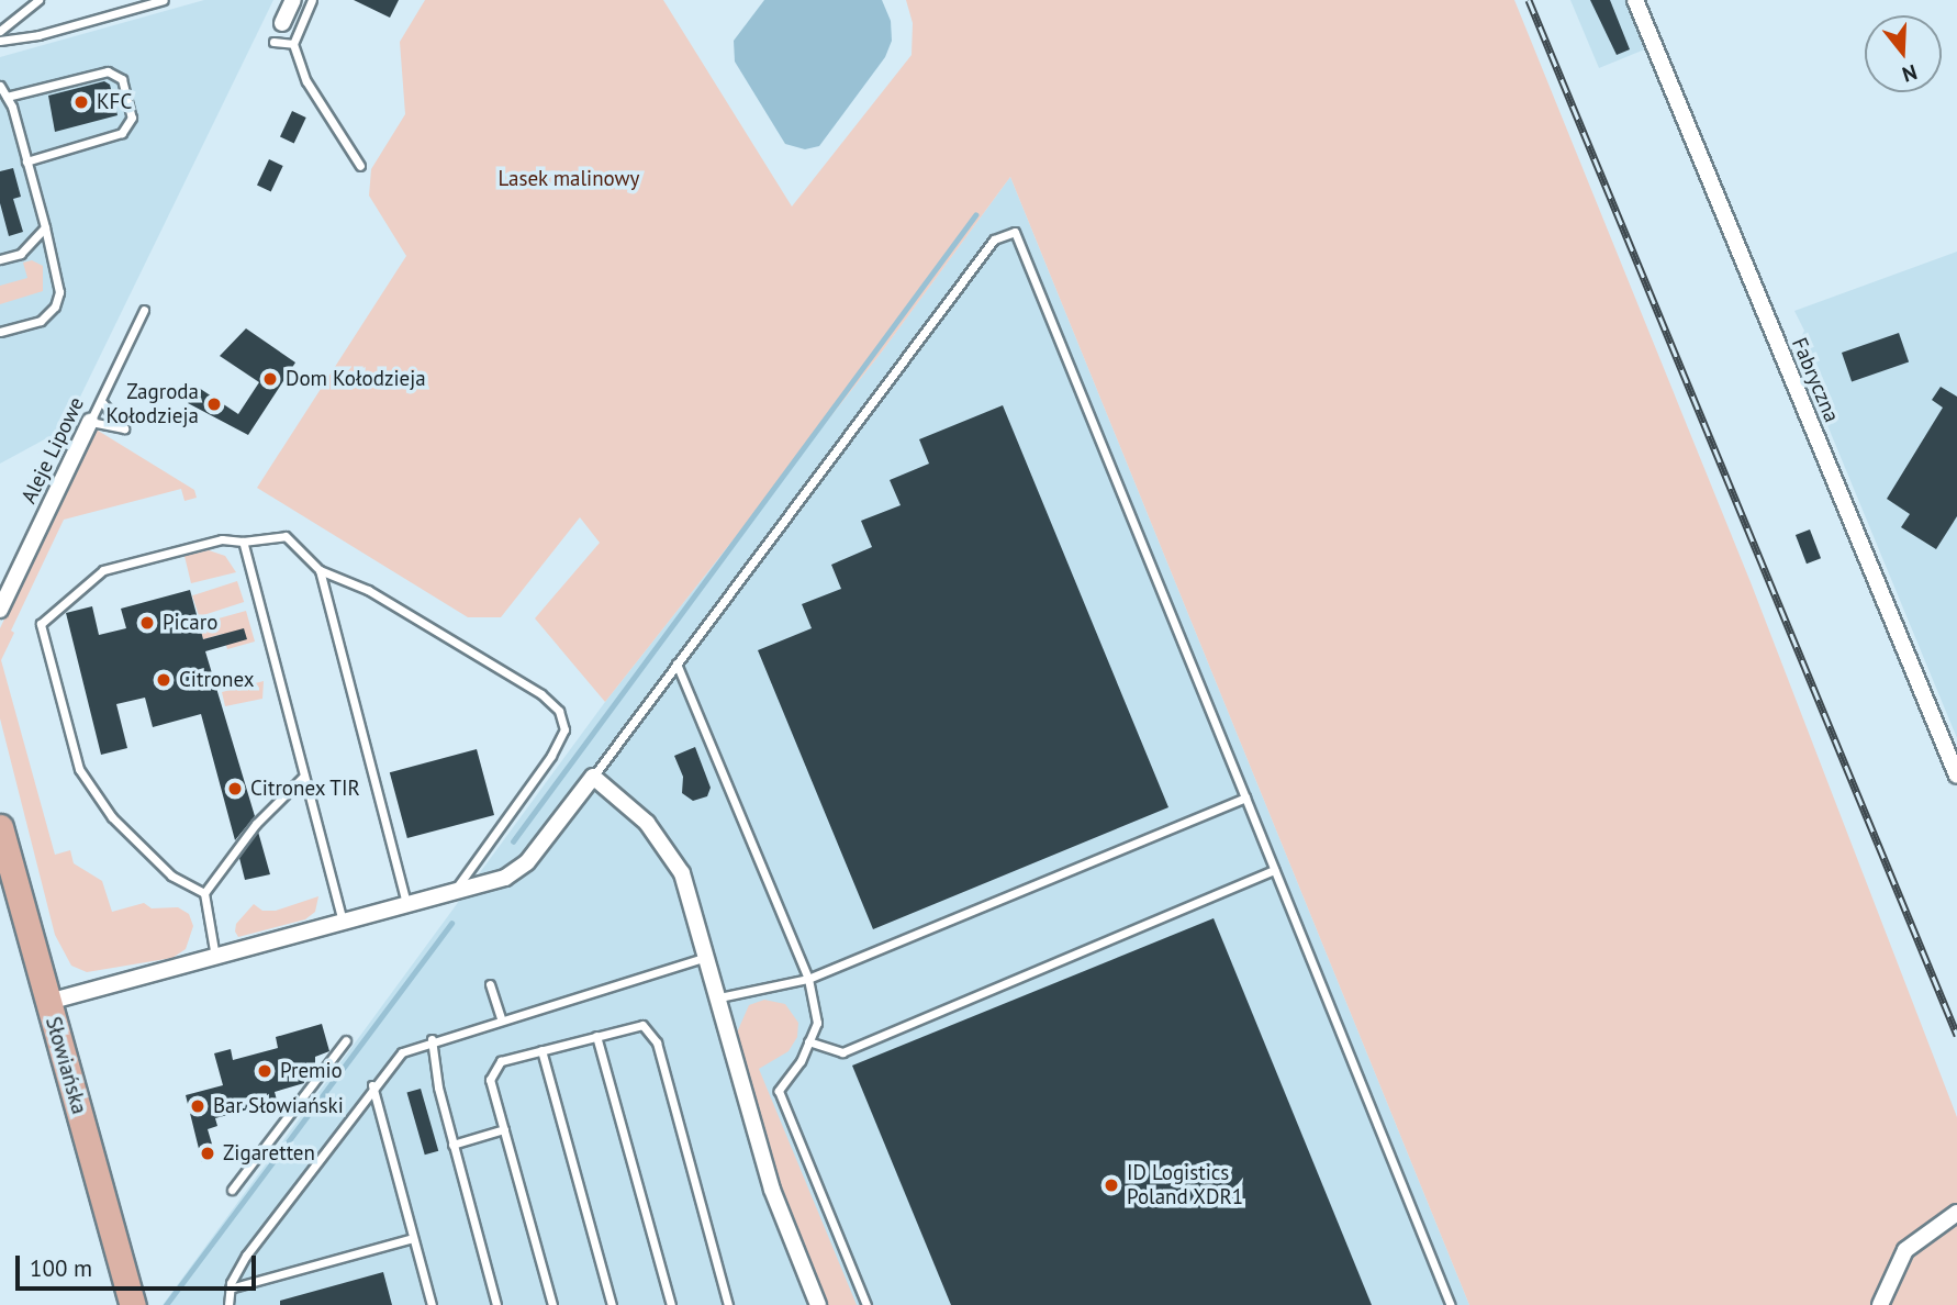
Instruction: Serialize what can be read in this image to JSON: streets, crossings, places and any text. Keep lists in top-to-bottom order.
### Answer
{
  "streets": {
    "main road": ["Słowiańska"],
    "street": ["Fabryczna", "Aleje Lipowe"]
  },
  "parks": ["Lasek malinowy"],
  "places": [
    "KFC",
    "Dom Kołodzieja",
    "Zagroda Kołodzieja",
    "Picaro",
    "Citronex",
    "Citronex TIR",
    "Premio",
    "Bar Słowiański",
    "Zigaretten",
    "ID Logistics Poland XDR1"
  ],
  "scale_bar": "100 m",
  "north": "bottom"
}
